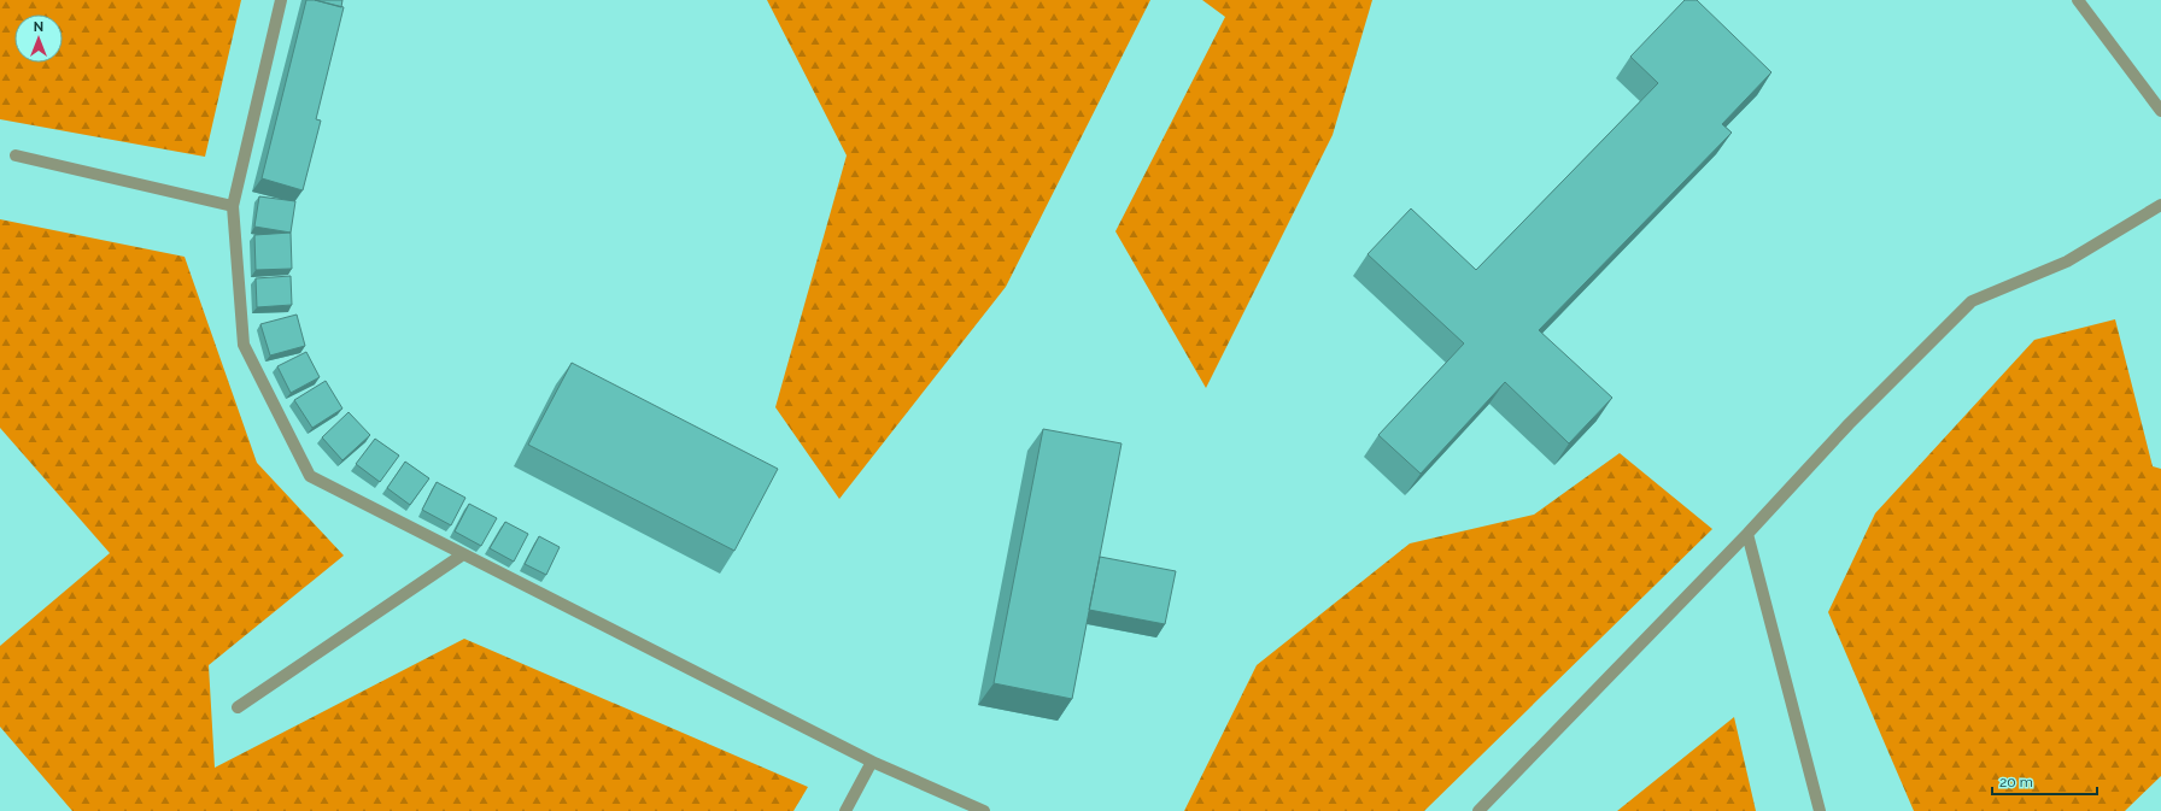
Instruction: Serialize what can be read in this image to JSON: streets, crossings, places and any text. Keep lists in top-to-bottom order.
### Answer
{
  "scale_bar": "20 m",
  "north": "top"
}
